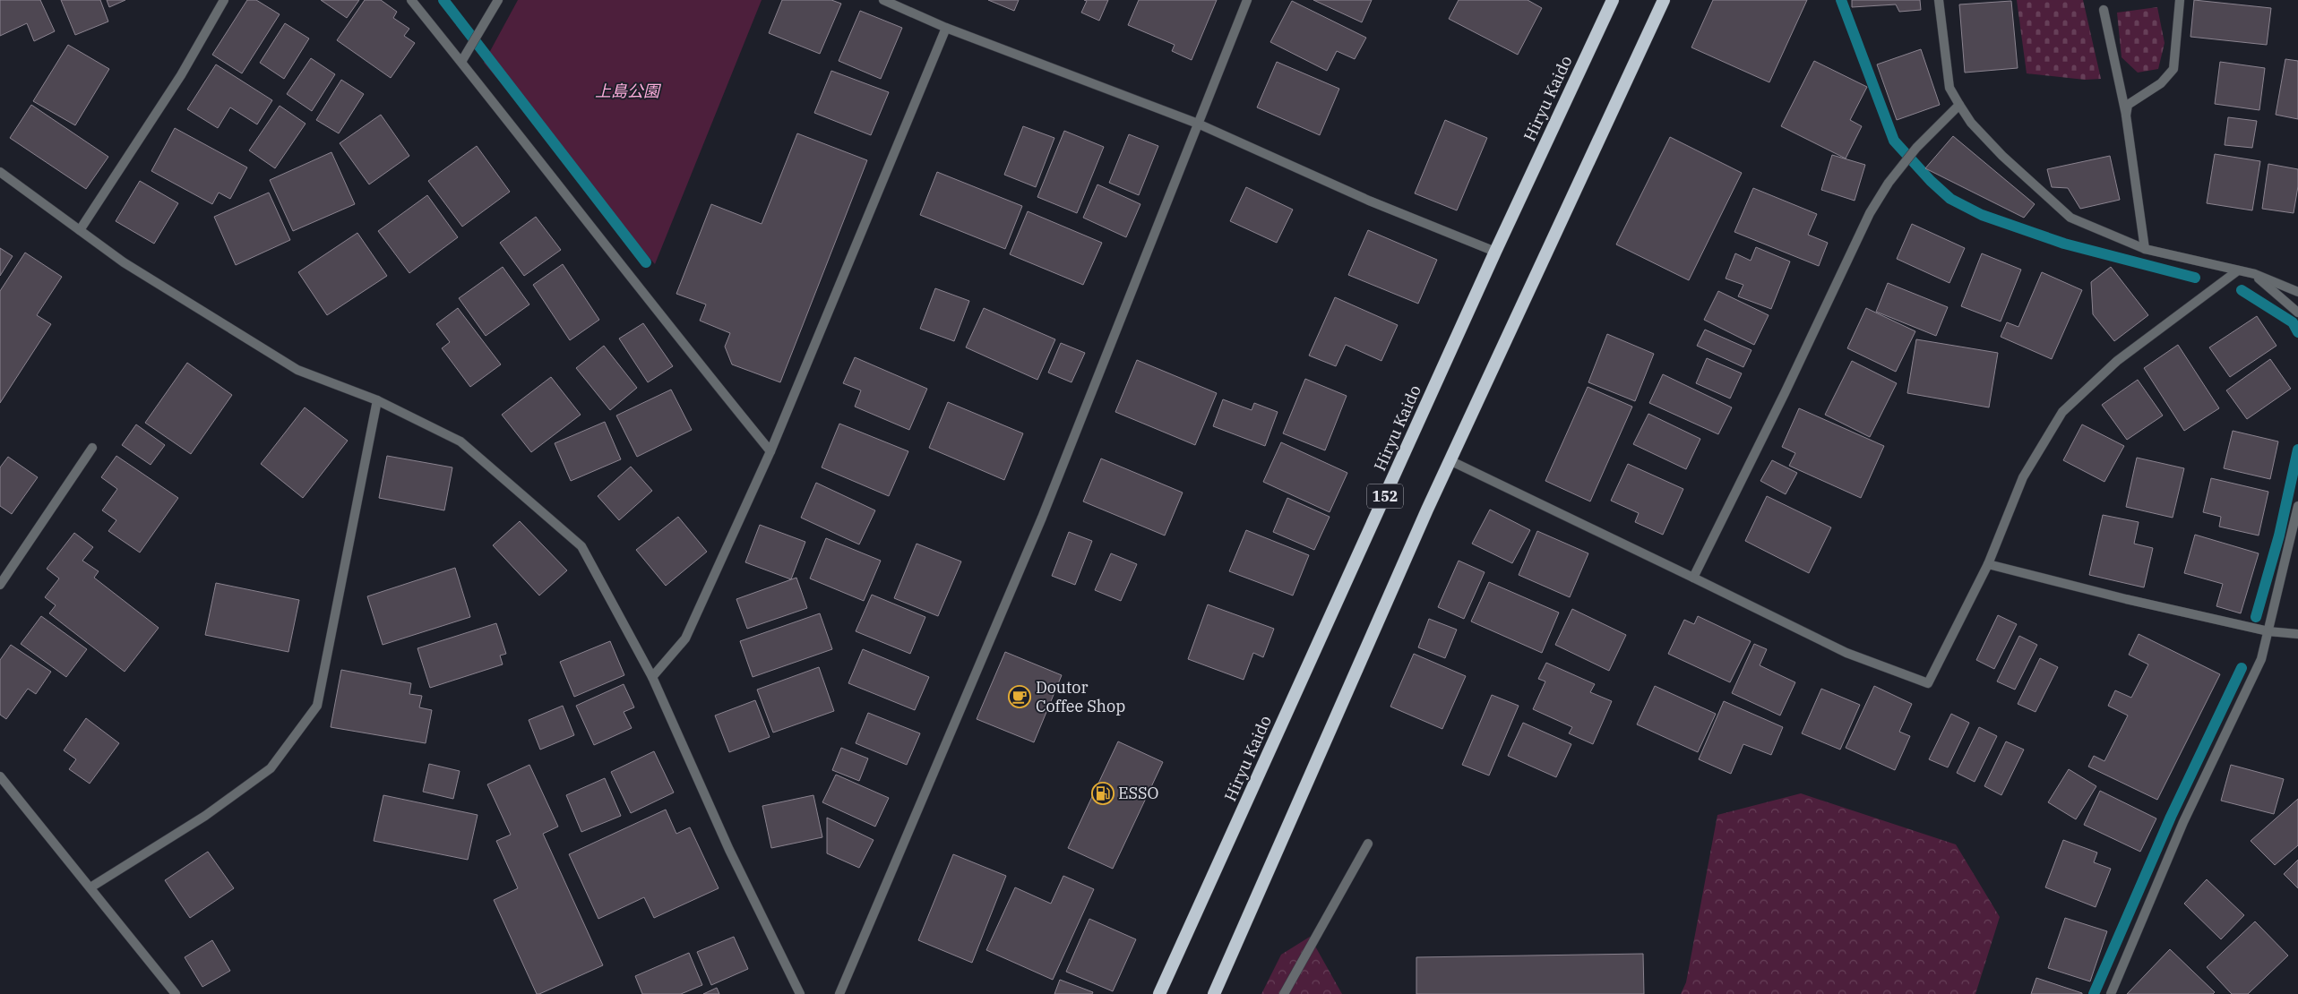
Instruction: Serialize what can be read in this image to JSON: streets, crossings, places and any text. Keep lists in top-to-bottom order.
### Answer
{
  "streets": {
    "highway": ["Hiryu Kaido", "152"]
  },
  "parks": ["上島公園"],
  "places": {
    "cafe": ["Doutor Coffee Shop"],
    "fuel station": ["ESSO"]
  }
}
